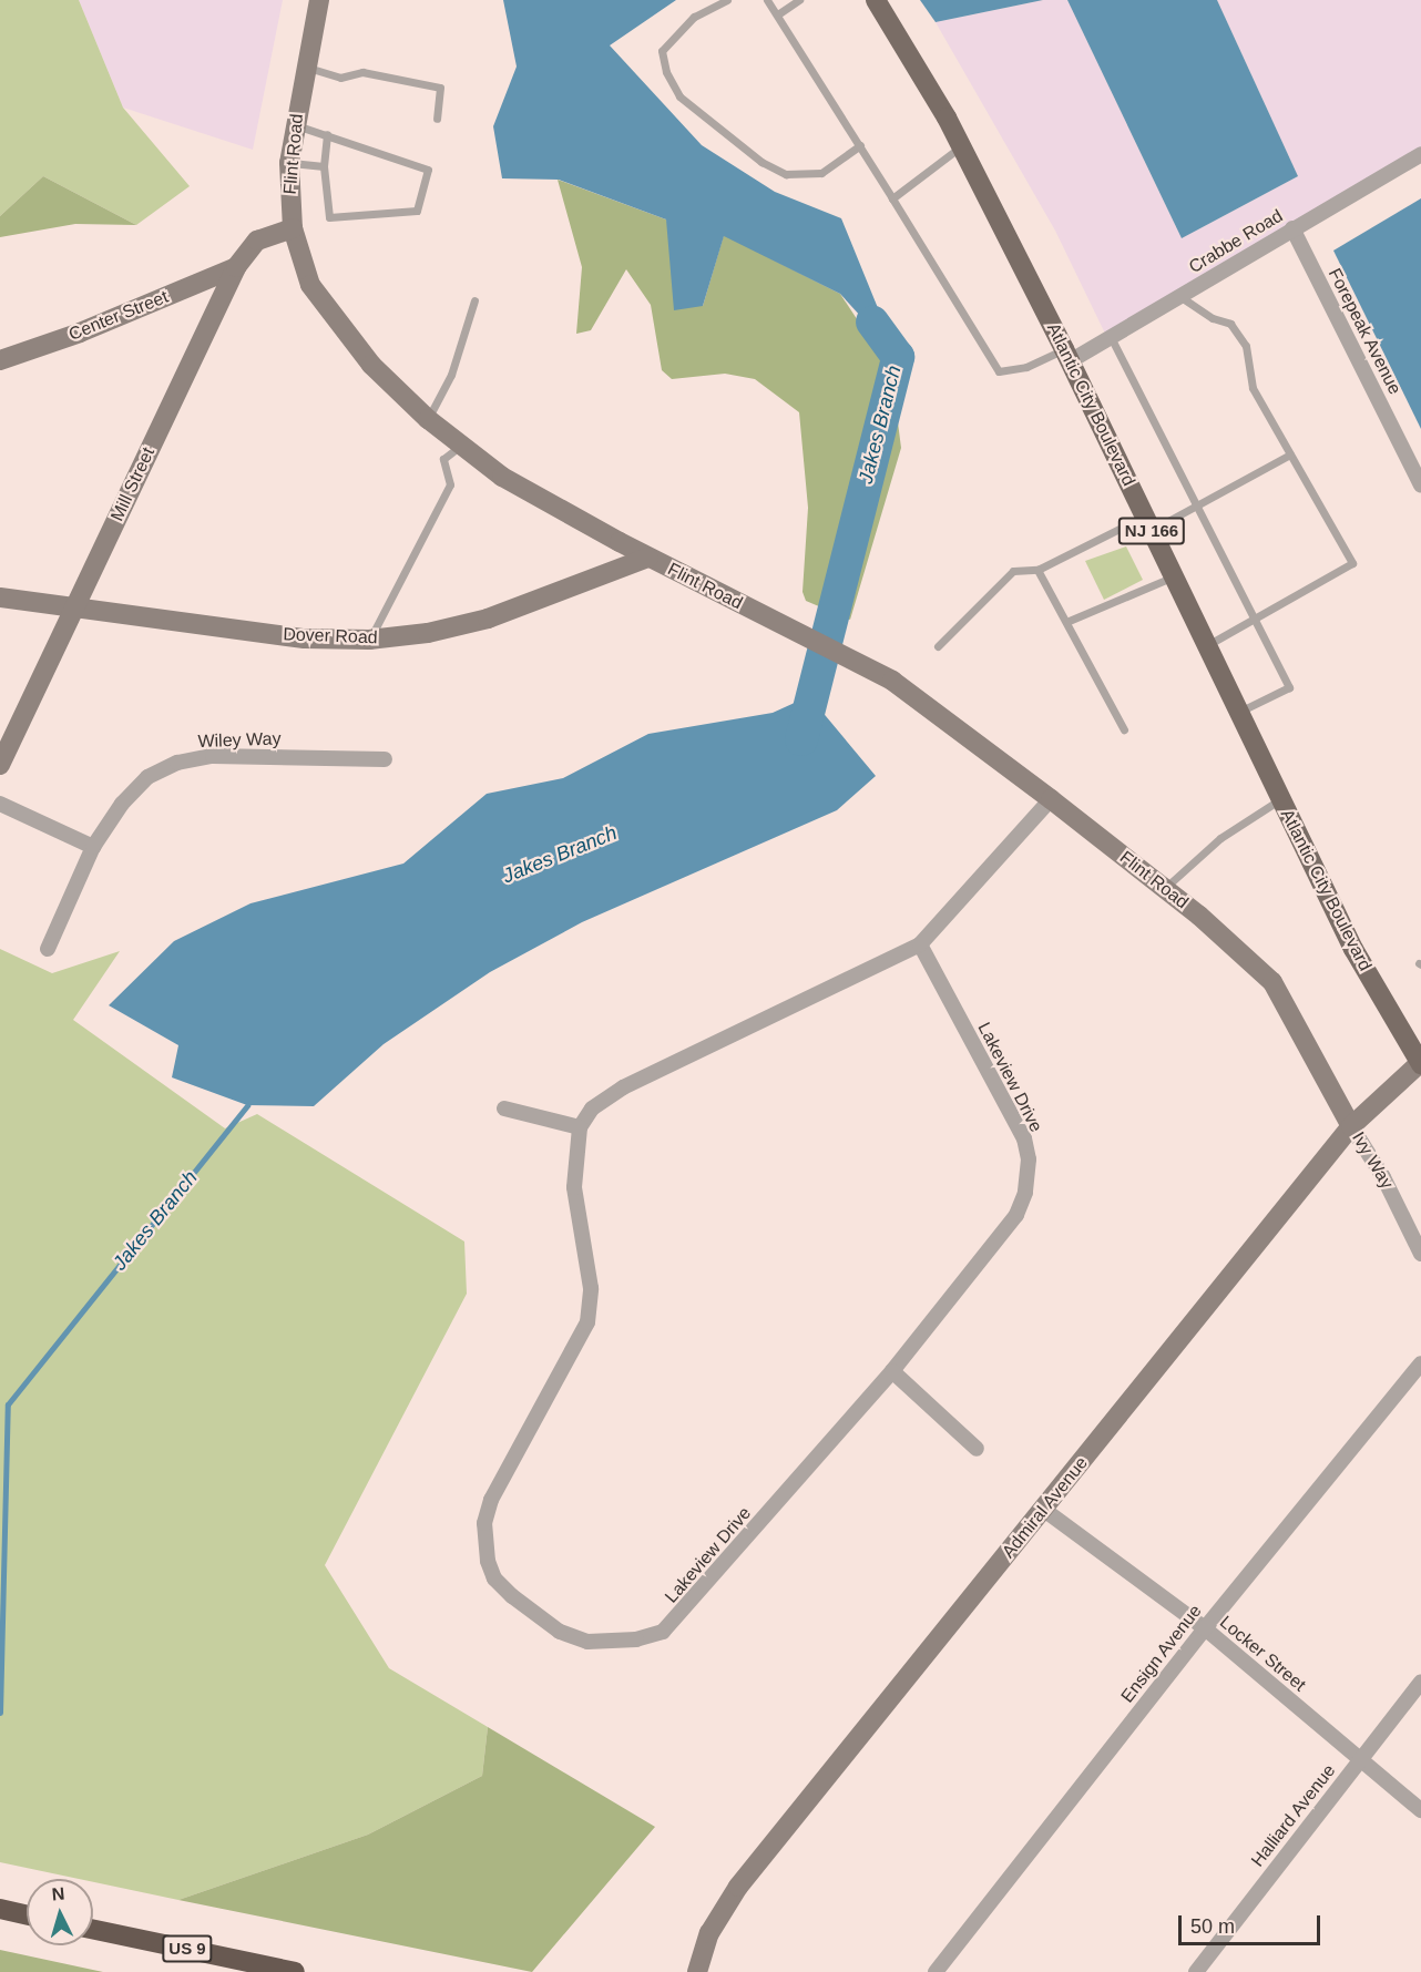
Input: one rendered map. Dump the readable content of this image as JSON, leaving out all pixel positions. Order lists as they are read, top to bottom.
{
  "streets": {
    "highway": ["US 9"],
    "main road": ["Atlantic City Boulevard", "NJ 166"],
    "street": [
      "Flint Road",
      "Crabbe Road",
      "Center Street",
      "Forepeak Avenue",
      "Mill Street",
      "Dover Road",
      "Wiley Way",
      "Lakeview Drive",
      "Ivy Way",
      "Admiral Avenue",
      "Ensign Avenue",
      "Locker Street",
      "Halliard Avenue"
    ]
  },
  "crossings": [
    ["Flint Road", "Mill Street"],
    ["Flint Road", "Dover Road"],
    ["Flint Road", "Ivy Way"],
    ["Crabbe Road", "Forepeak Avenue"],
    ["Crabbe Road", "Atlantic City Boulevard"],
    ["Center Street", "Mill Street"],
    ["Atlantic City Boulevard", "Admiral Avenue"],
    ["Mill Street", "Dover Road"],
    ["Ivy Way", "Admiral Avenue"],
    ["Admiral Avenue", "Locker Street"],
    ["Ensign Avenue", "Locker Street"],
    ["Locker Street", "Halliard Avenue"]
  ],
  "water": ["Jakes Branch"],
  "scale_bar": "50 m",
  "north": "top"
}
